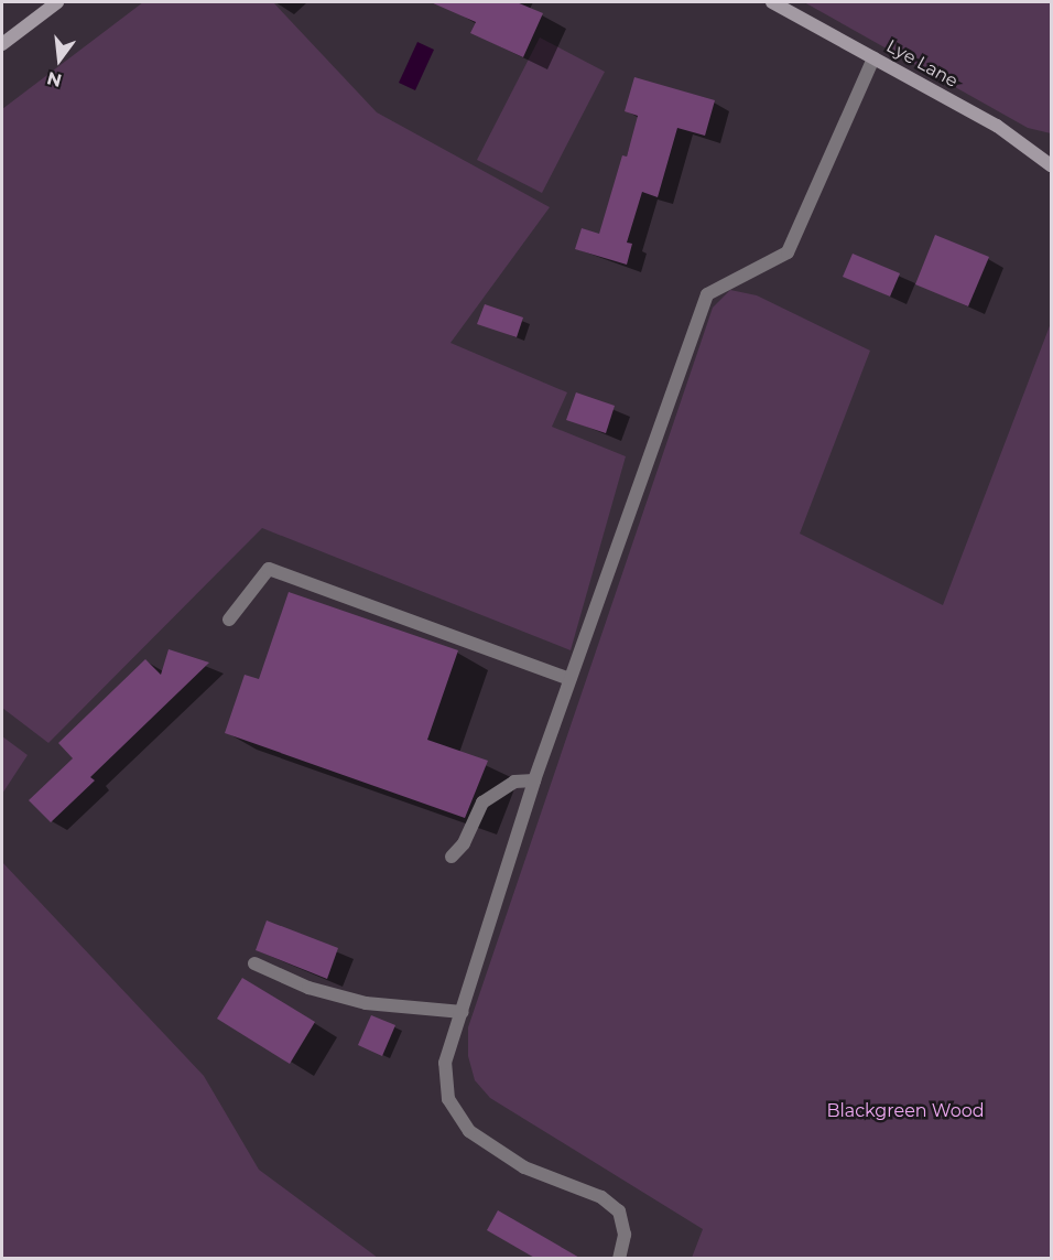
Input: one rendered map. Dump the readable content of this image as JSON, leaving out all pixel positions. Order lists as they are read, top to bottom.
{
  "streets": {
    "street": ["Lye Lane"]
  },
  "parks": ["Blackgreen Wood"],
  "north": "bottom"
}
